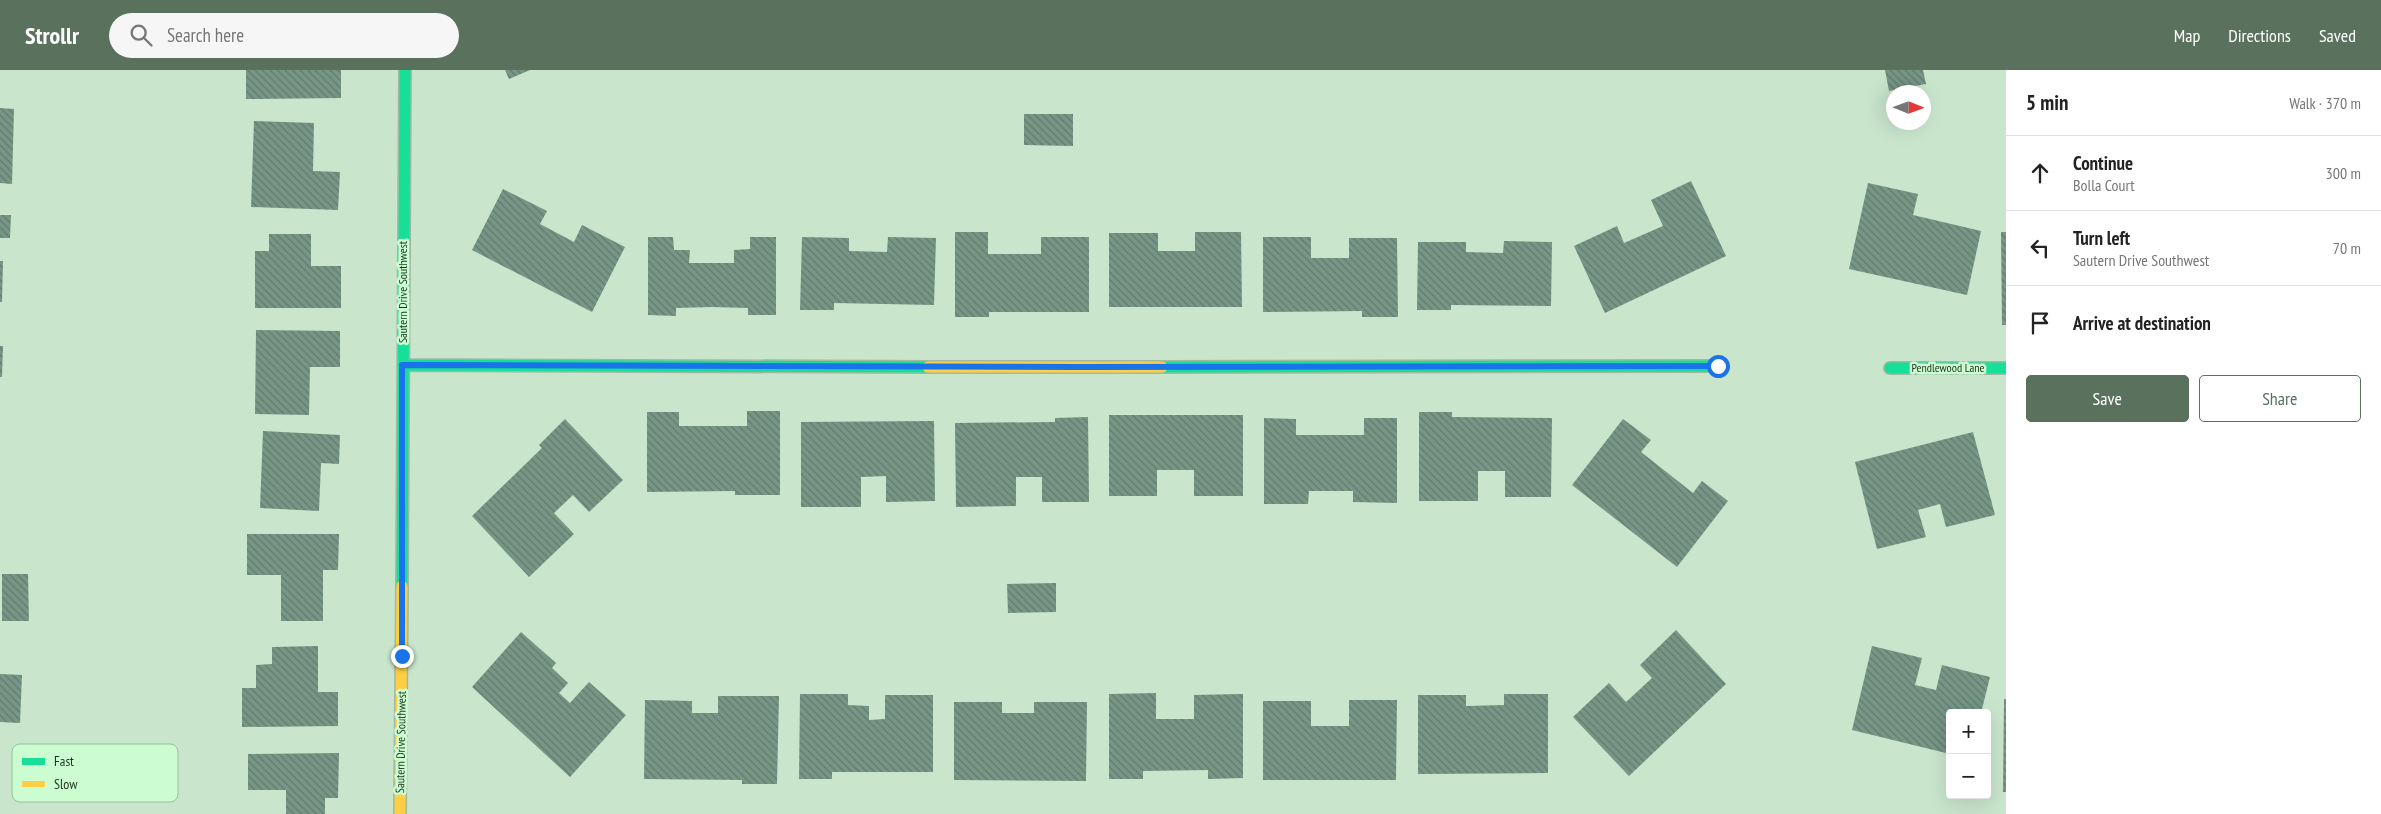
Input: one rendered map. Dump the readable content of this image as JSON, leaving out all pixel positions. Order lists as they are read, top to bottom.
{
  "streets": {
    "street": ["Sautern Drive Southwest", "Pendlewood Lane"]
  },
  "legend": ["Fast", "Slow"],
  "north": "right",
  "page": {
    "header": "Strollr",
    "search": "Search here",
    "nav": ["Map", "Directions", "Saved"],
    "heading": ["5 min", "Walk · 370 m"],
    "list": [
      ["Continue", "Bolla Court", "300 m"],
      ["Turn left", "Sautern Drive Southwest", "70 m"],
      "Arrive at destination"
    ],
    "buttons": ["Save", "Share"],
    "map_buttons": ["+", "−"]
  }
}
